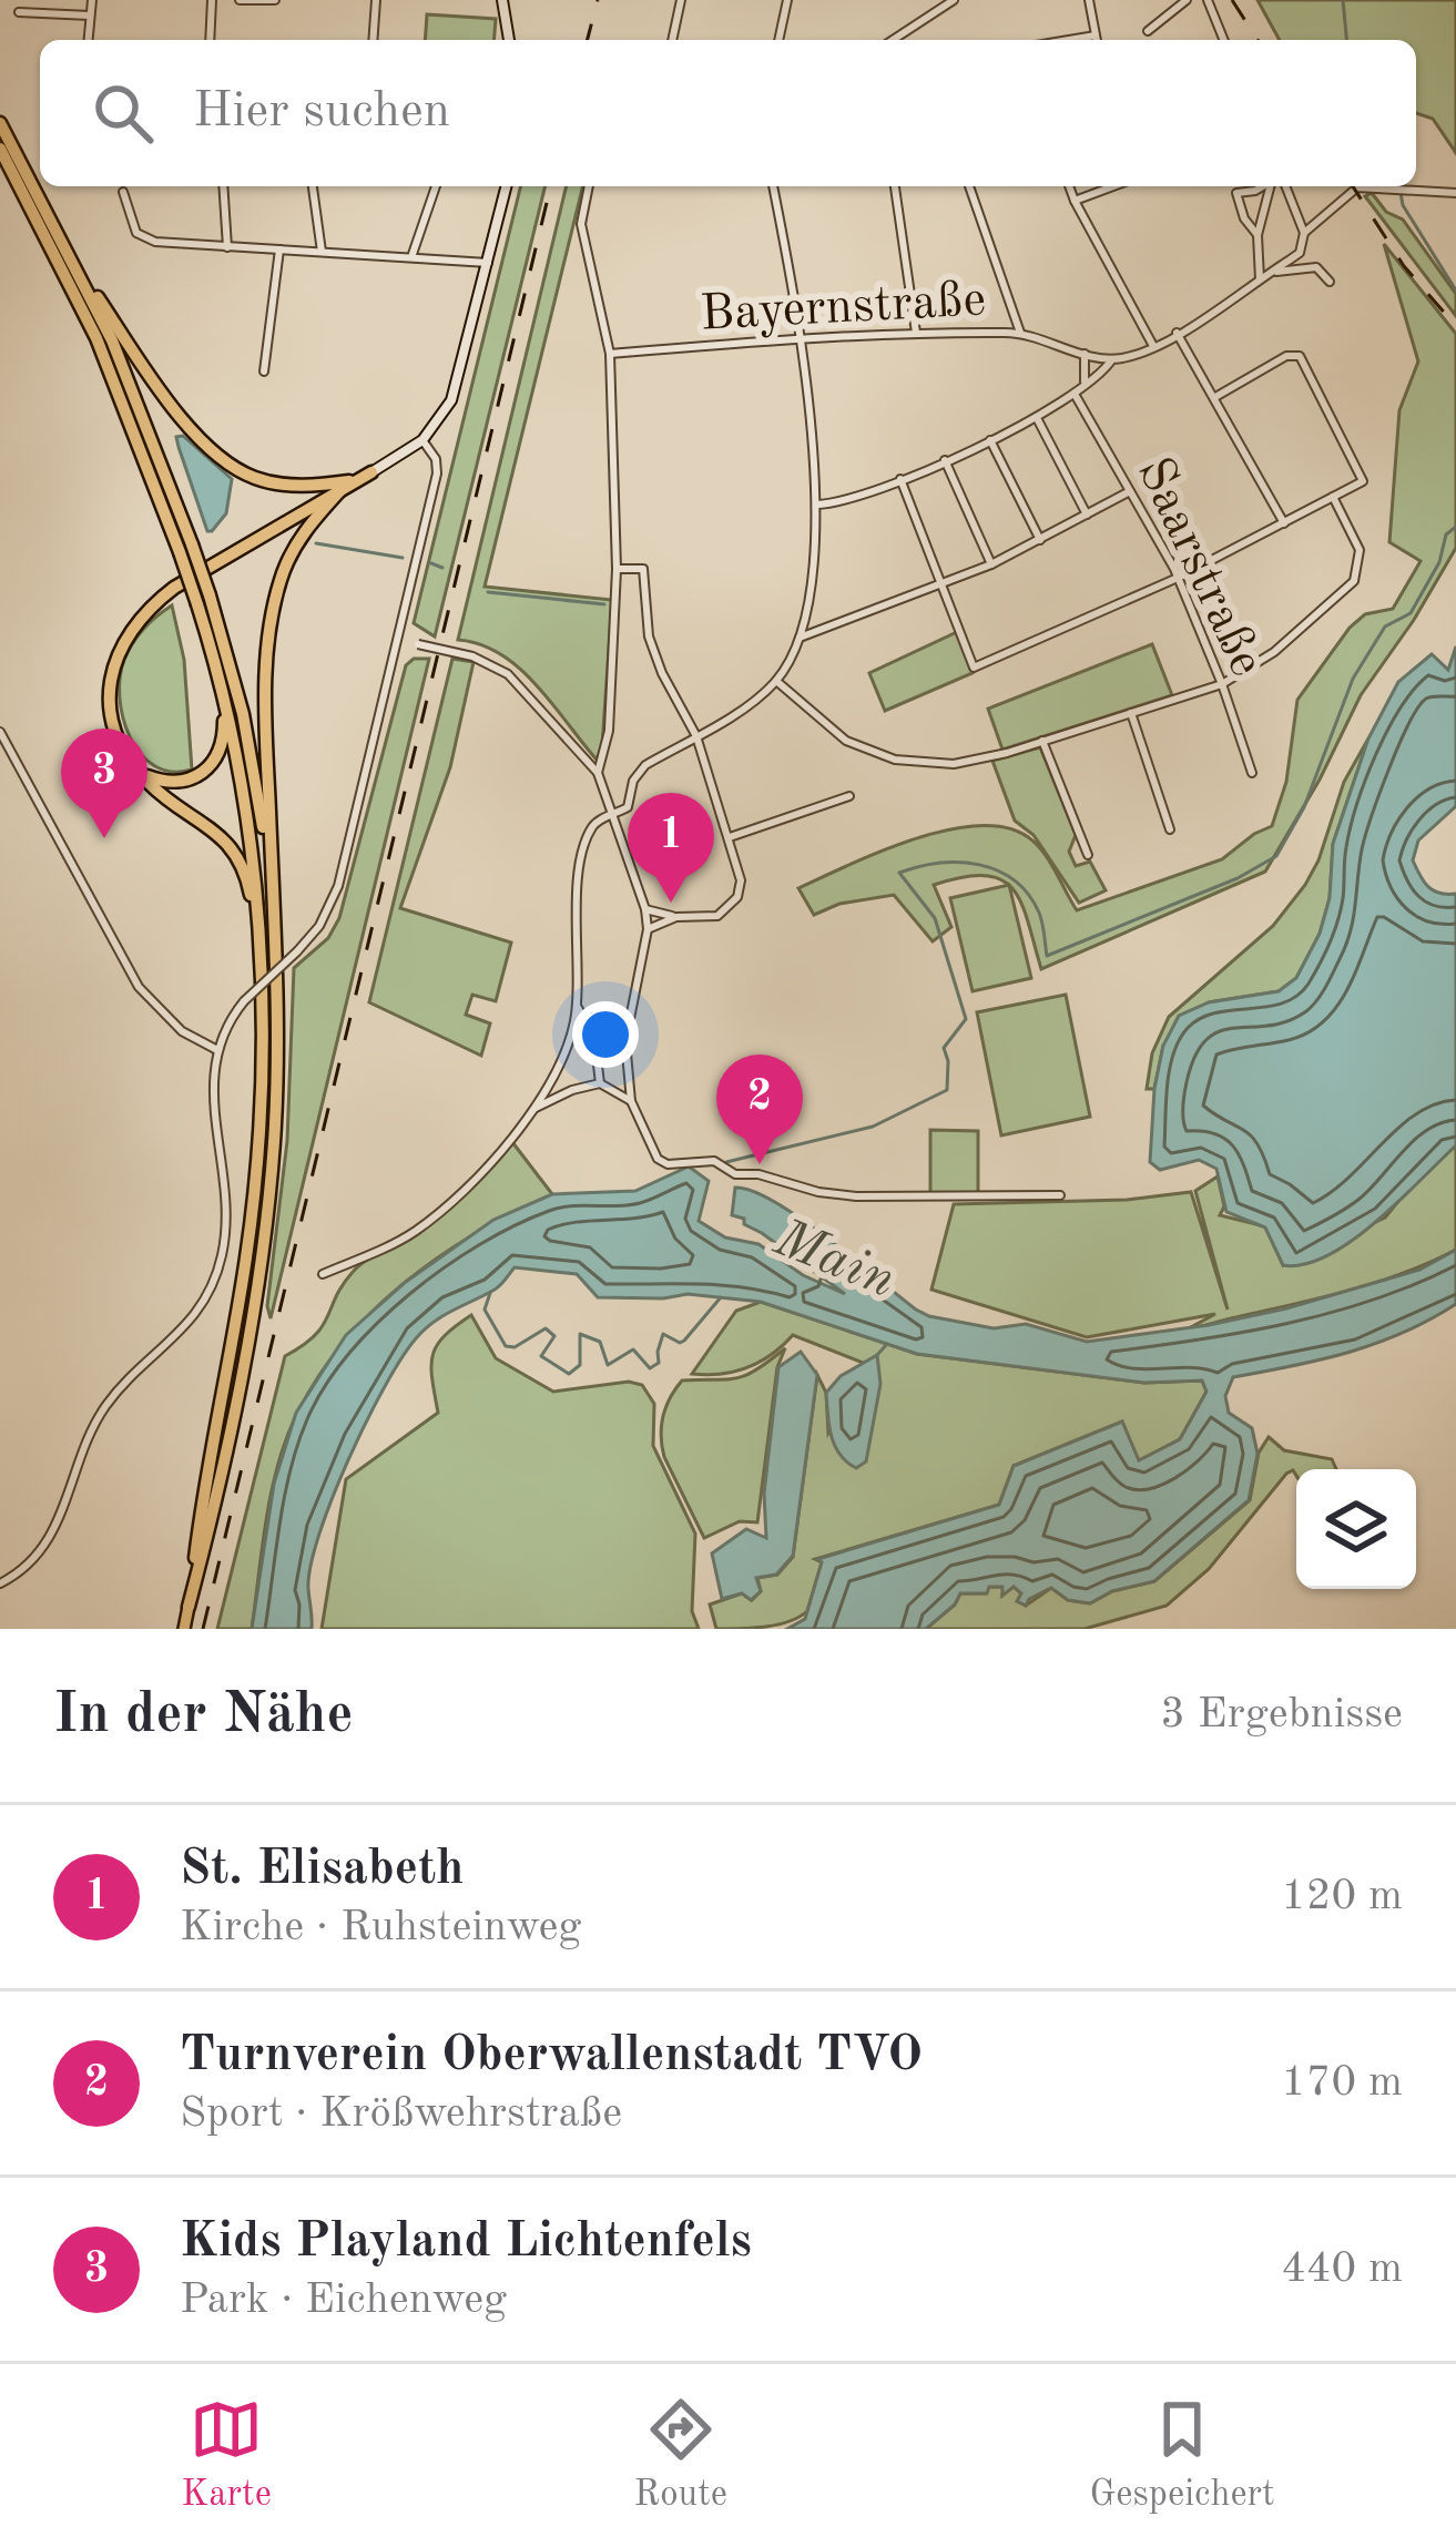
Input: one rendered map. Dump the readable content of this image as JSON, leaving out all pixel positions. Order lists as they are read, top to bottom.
{
  "streets": {
    "street": ["Bayernstraße", "Saarstraße"]
  },
  "water": ["Main"],
  "page": {
    "search": "Hier suchen",
    "pins": ["3", "1", "2"],
    "heading": ["In der Nähe", "3 Ergebnisse"],
    "list": [
      {
        "mark": "1",
        "name": "St. Elisabeth",
        "note": "Kirche · Ruhsteinweg",
        "value": "120 m"
      },
      {
        "mark": "2",
        "name": "Turnverein Oberwallenstadt TVO",
        "note": "Sport · Krößwehrstraße",
        "value": "170 m"
      },
      {
        "mark": "3",
        "name": "Kids Playland Lichtenfels",
        "note": "Park · Eichenweg",
        "value": "440 m"
      }
    ],
    "nav": ["Karte", "Route", "Gespeichert"]
  }
}
